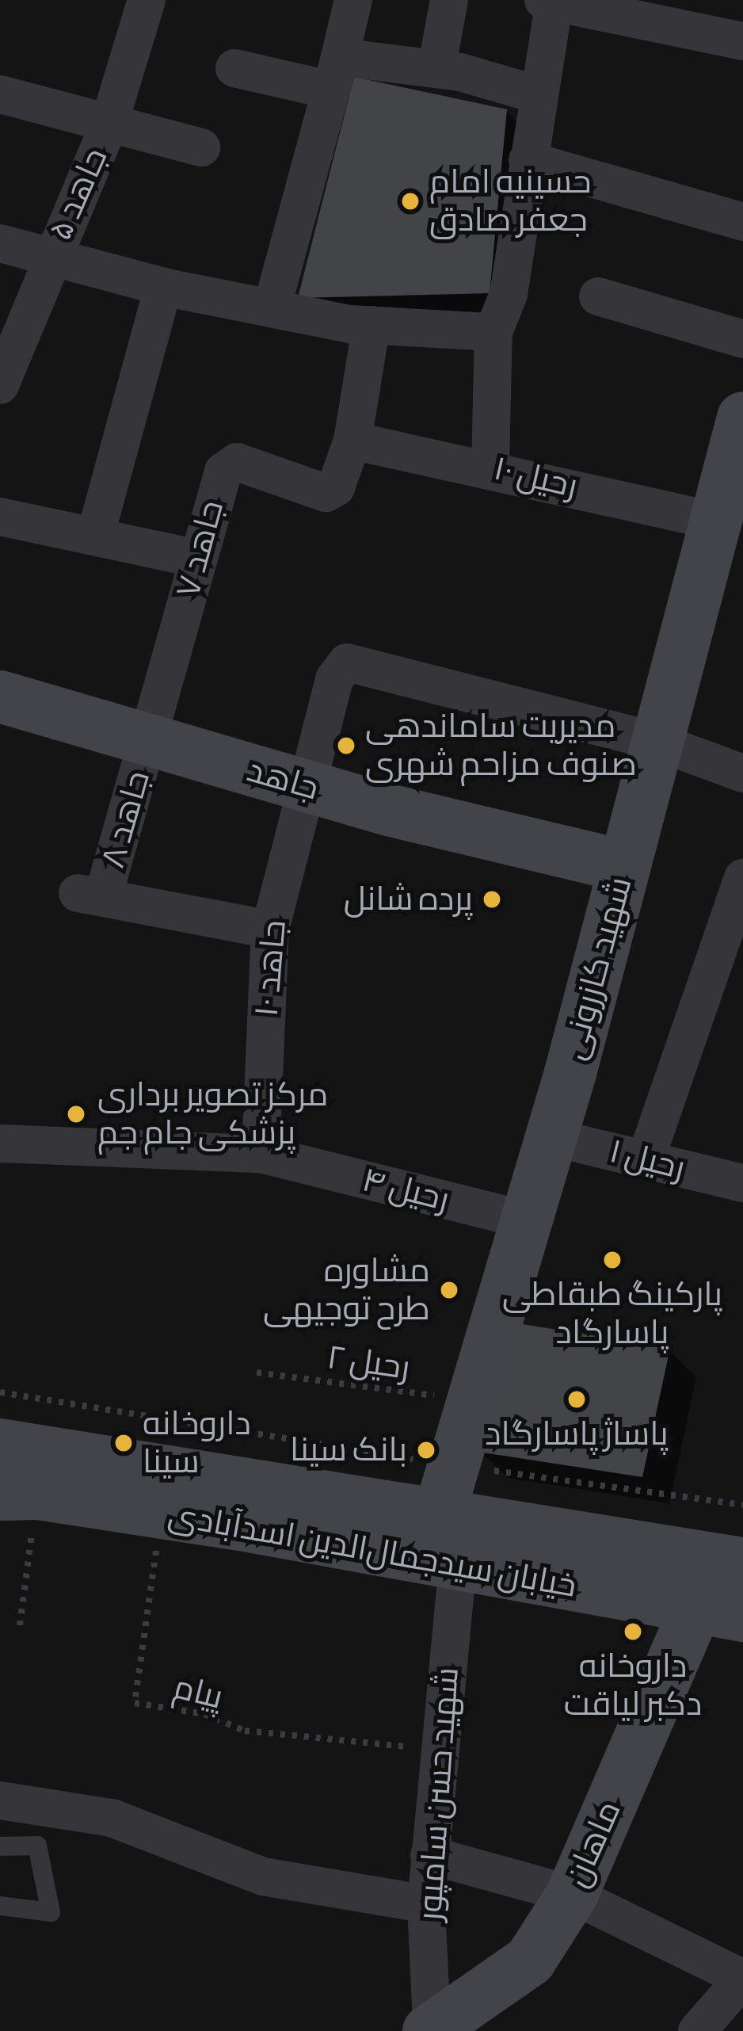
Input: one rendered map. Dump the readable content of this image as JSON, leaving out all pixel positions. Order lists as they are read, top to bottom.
{
  "streets": {
    "street": [
      "جاهد ۵",
      "رحیل ۱۰",
      "جاهد ۷",
      "جاهد",
      "جاهد ۸",
      "جاهد ۱۰",
      "شهید کازرونی",
      "رحیل ۱",
      "رحیل ۴",
      "خیابان سیدجمال‌الدین اسدآبادی",
      "شهید حسن سامپور",
      "ماهان"
    ],
    "path": ["رحیل ۲", "پیام"]
  },
  "crossings": [
    ["رحیل ۱۰", "جاهد ۷"],
    ["رحیل ۱۰", "شهید کازرونی"],
    ["جاهد ۷", "جاهد"],
    ["جاهد ۷", "جاهد ۸"],
    ["جاهد", "جاهد ۸"],
    ["جاهد", "جاهد ۱۰"],
    ["جاهد", "شهید کازرونی"],
    ["جاهد ۸", "جاهد ۱۰"],
    ["جاهد ۱۰", "شهید کازرونی"],
    ["جاهد ۱۰", "رحیل ۴"],
    ["شهید کازرونی", "رحیل ۱"],
    ["شهید کازرونی", "رحیل ۴"],
    ["شهید کازرونی", "رحیل ۲"],
    ["شهید کازرونی", "خیابان سیدجمال‌الدین اسدآبادی"],
    ["خیابان سیدجمال‌الدین اسدآبادی", "پیام"],
    ["خیابان سیدجمال‌الدین اسدآبادی", "شهید حسن سامپور"],
    ["خیابان سیدجمال‌الدین اسدآبادی", "ماهان"],
    ["پیام", "شهید حسن سامپور"],
    ["شهید حسن سامپور", "ماهان"]
  ],
  "places": [
    "حسینیه امام جعفر صادق",
    "مدیریت ساماندهی صنوف مزاحم شهری",
    "پرده شانل",
    "مرکز تصویر برداری پزشکی جام جم",
    "پارکینگ طبقاطی پاسارگاد",
    "مشاوره طرح توجیهی",
    "پاساژ پاسارگاد",
    "داروخانه سینا",
    "بانک سینا",
    "داروخانه دکبر لیاقت"
  ]
}
